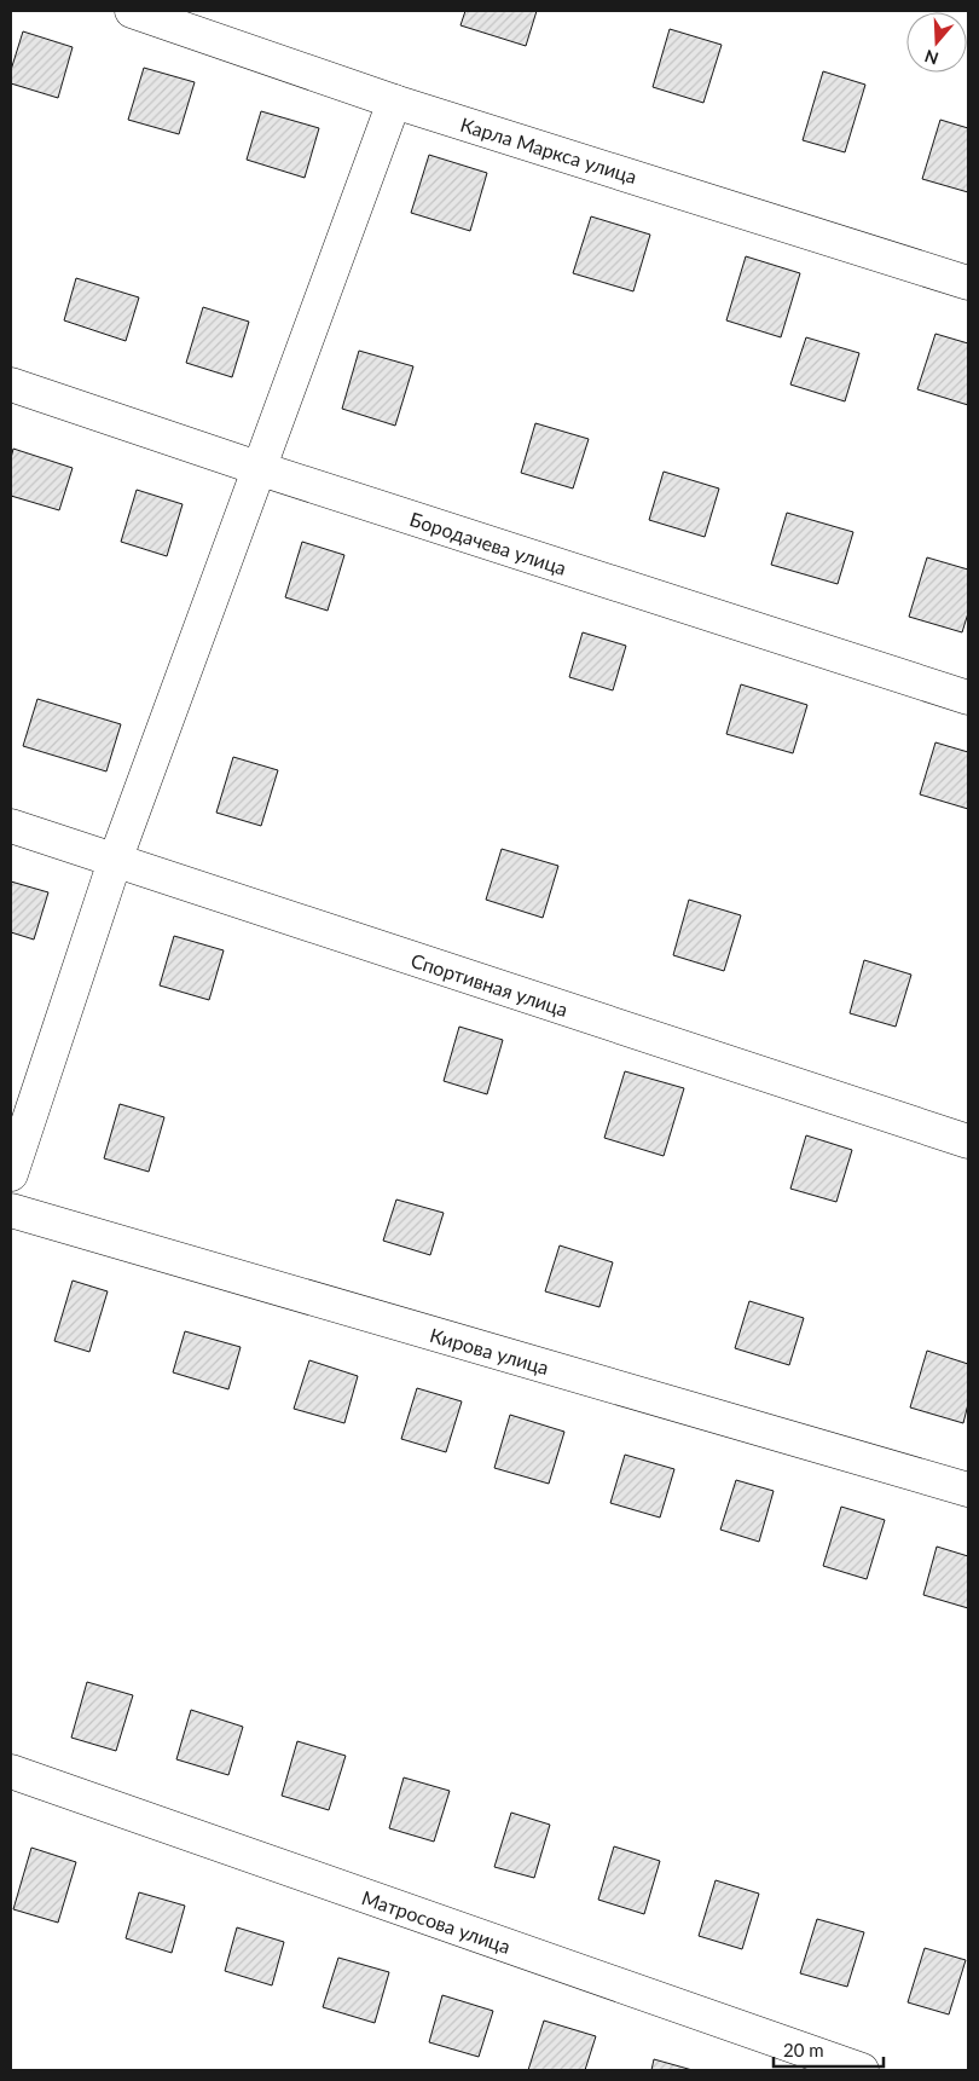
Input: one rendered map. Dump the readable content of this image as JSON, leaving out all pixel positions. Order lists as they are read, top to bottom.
{
  "streets": {
    "street": [
      "Карла Маркса улица",
      "Бородачева улица",
      "Спортивная улица",
      "Кирова улица",
      "Матросова улица"
    ]
  },
  "scale_bar": "20 m",
  "north": "bottom"
}
